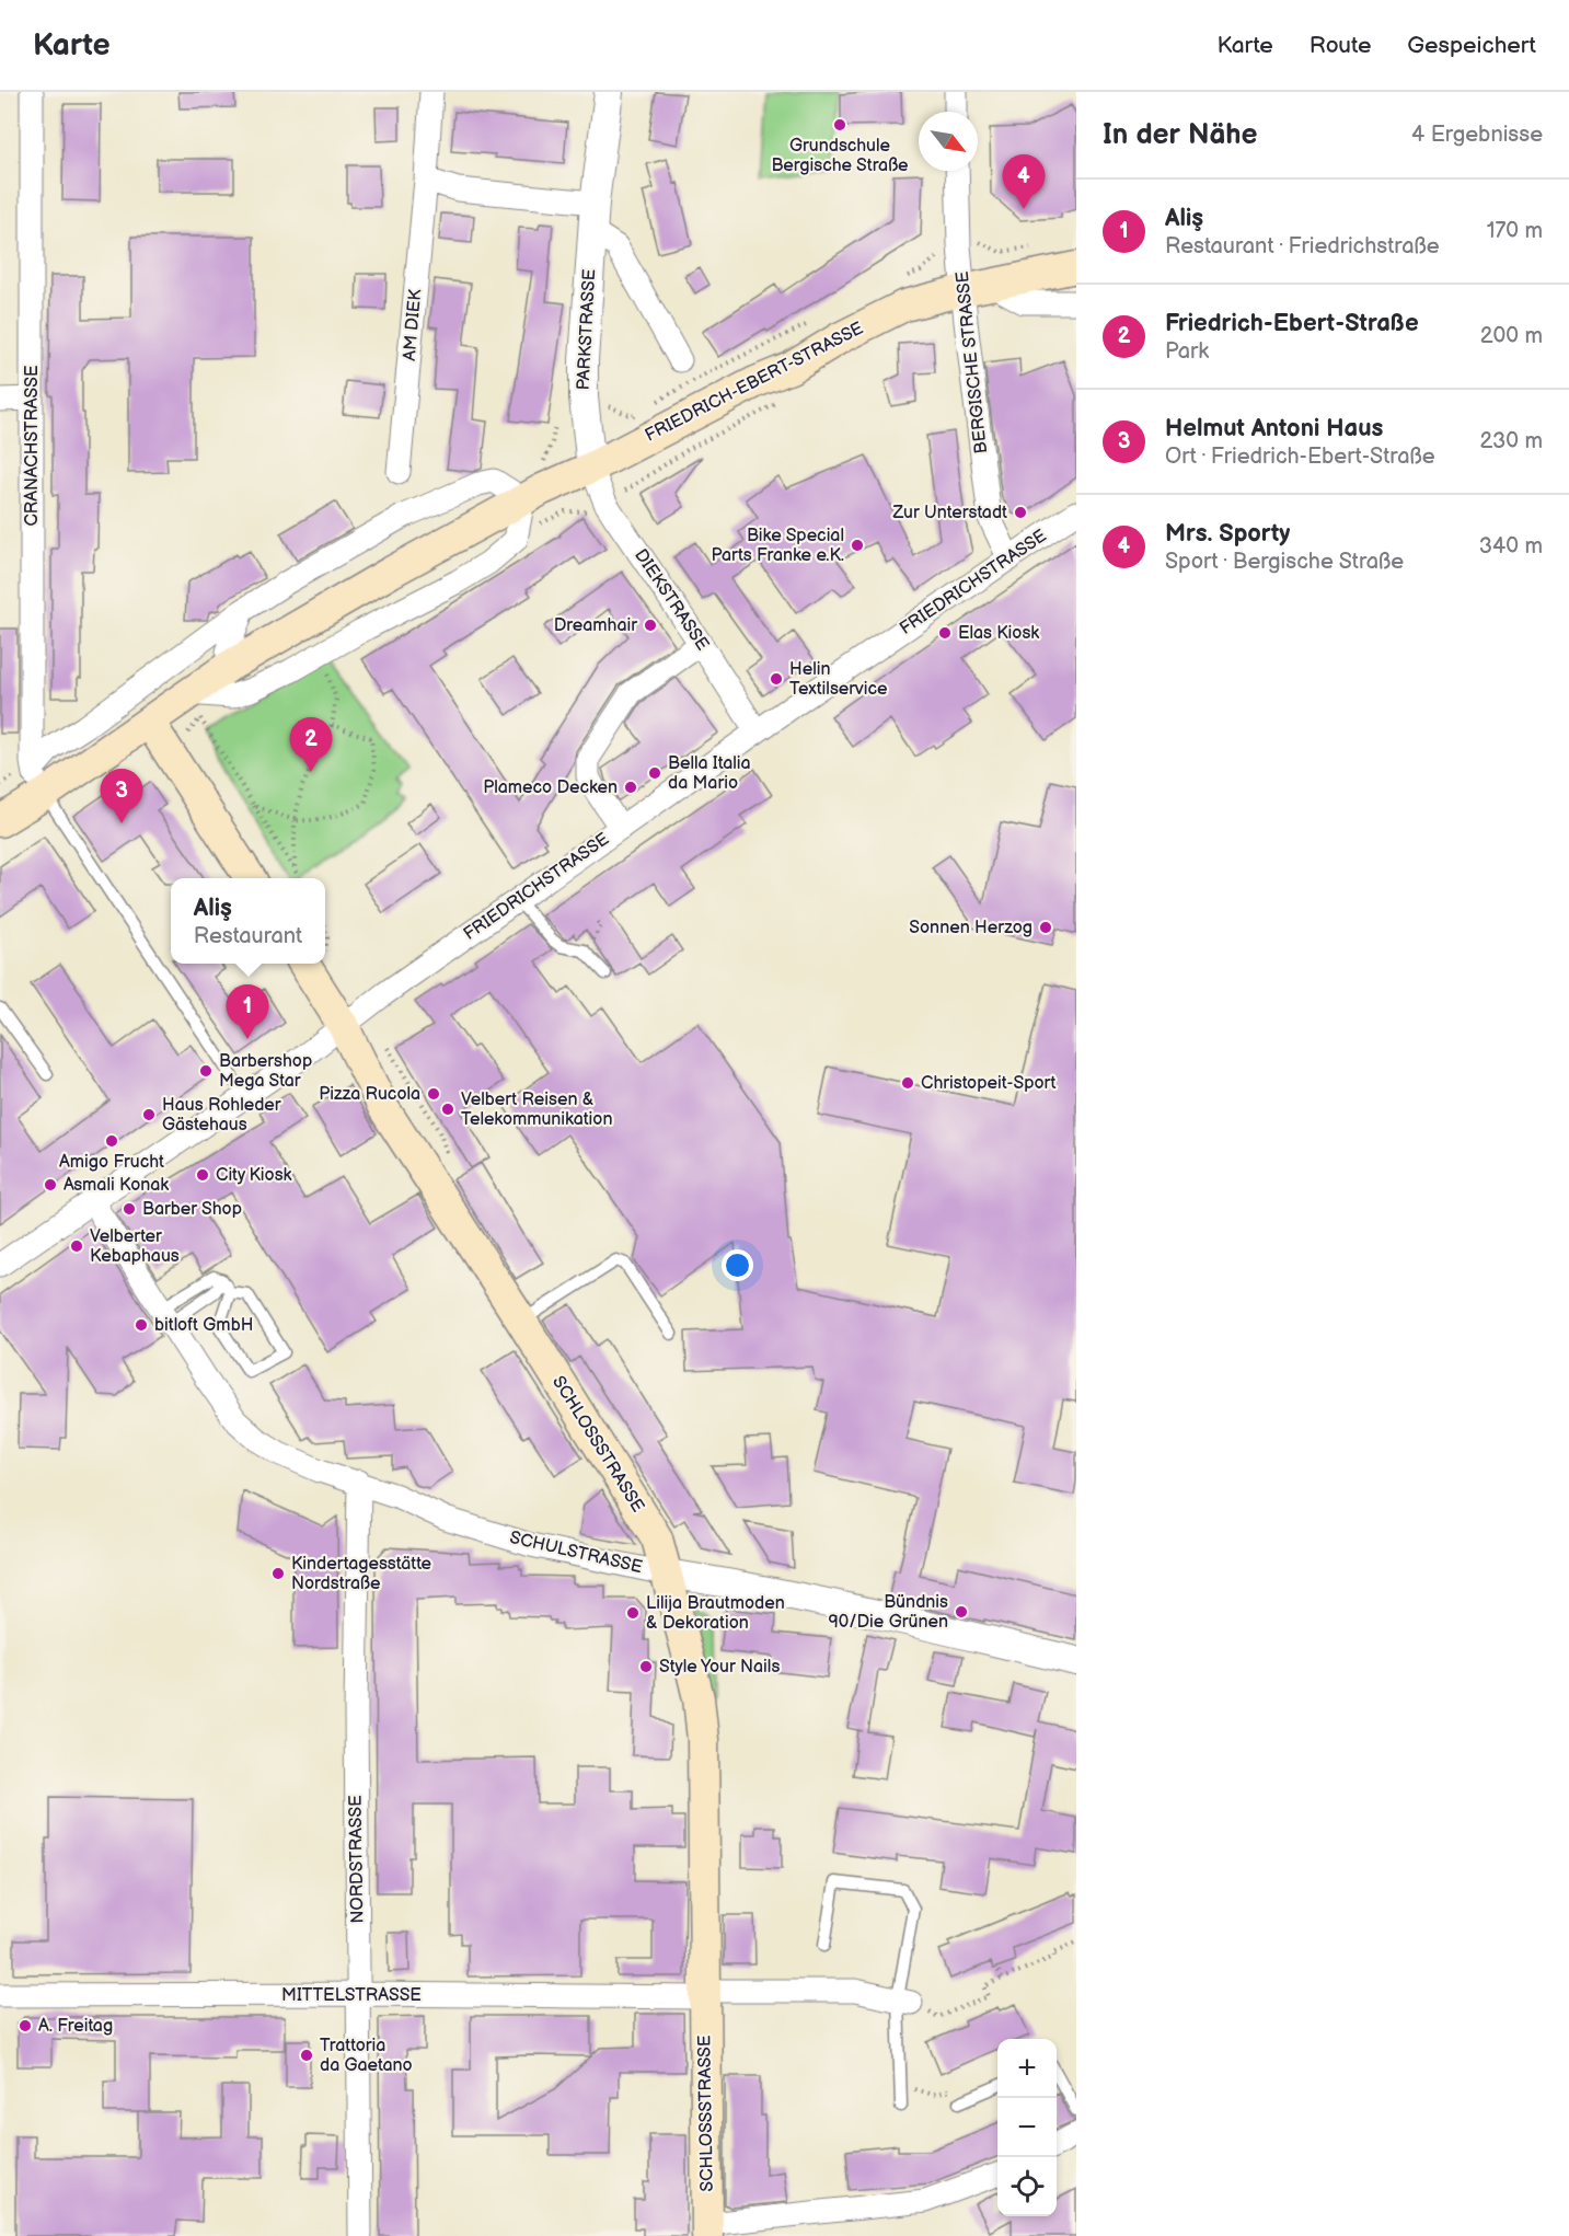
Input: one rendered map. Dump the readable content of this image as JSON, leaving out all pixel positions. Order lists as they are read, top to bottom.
{
  "streets": {
    "main road": ["FRIEDRICH-EBERT-STRASSE", "SCHLOSSSTRASSE"],
    "street": [
      "AM DIEK",
      "PARKSTRASSE",
      "BERGISCHE STRASSE",
      "CRANACHSTRASSE",
      "FRIEDRICHSTRASSE",
      "DIEKSTRASSE",
      "SCHULSTRASSE",
      "NORDSTRASSE",
      "MITTELSTRASSE"
    ]
  },
  "crossings": [
    ["PARKSTRASSE", "FRIEDRICH-EBERT-STRASSE"],
    ["PARKSTRASSE", "DIEKSTRASSE"],
    ["BERGISCHE STRASSE", "FRIEDRICH-EBERT-STRASSE"],
    ["BERGISCHE STRASSE", "FRIEDRICHSTRASSE"],
    ["FRIEDRICH-EBERT-STRASSE", "CRANACHSTRASSE"],
    ["FRIEDRICH-EBERT-STRASSE", "DIEKSTRASSE"],
    ["FRIEDRICHSTRASSE", "DIEKSTRASSE"],
    ["FRIEDRICHSTRASSE", "SCHLOSSSTRASSE"],
    ["FRIEDRICHSTRASSE", "SCHULSTRASSE"],
    ["SCHLOSSSTRASSE", "SCHULSTRASSE"],
    ["SCHLOSSSTRASSE", "MITTELSTRASSE"],
    ["SCHULSTRASSE", "NORDSTRASSE"],
    ["NORDSTRASSE", "MITTELSTRASSE"]
  ],
  "places": [
    "Grundschule Bergische Straße",
    "Zur Unterstadt",
    "Bike Special Parts Franke e.K.",
    "Dreamhair",
    "Elas Kiosk",
    "Helin Textilservice",
    "Bella Italia da Mario",
    "Plameco Decken",
    "Sonnen Herzog",
    "Barbershop Mega Star",
    "Christopeit-Sport",
    "Pizza Rucola",
    "Velbert Reisen & Telekommunikation",
    "Haus Rohleder Gästehaus",
    "Amigo Frucht",
    "City Kiosk",
    "Asmali Konak",
    "Barber Shop",
    "Velberter Kebaphaus",
    "bitloft GmbH",
    "Kindertagesstätte Nordstraße",
    "Bündnis 90/Die Grünen",
    "Lilija Brautmoden & Dekoration",
    "Style Your Nails",
    "A. Freitag",
    "Trattoria da Gaetano"
  ],
  "north": "bottom right",
  "page": {
    "header": "Karte",
    "nav": ["Karte", "Route", "Gespeichert"],
    "heading": ["In der Nähe", "4 Ergebnisse"],
    "pins": [
      "4",
      "2",
      "3",
      "1"
    ],
    "list": [
      {
        "mark": "1",
        "name": "Aliş",
        "note": "Restaurant · Friedrichstraße",
        "value": "170 m"
      },
      {
        "mark": "2",
        "name": "Friedrich-Ebert-Straße",
        "note": "Park",
        "value": "200 m"
      },
      {
        "mark": "3",
        "name": "Helmut Antoni Haus",
        "note": "Ort · Friedrich-Ebert-Straße",
        "value": "230 m"
      },
      {
        "mark": "4",
        "name": "Mrs. Sporty",
        "note": "Sport · Bergische Straße",
        "value": "340 m"
      }
    ],
    "popup": ["Aliş", "Restaurant"],
    "map_buttons": ["+", "−"]
  }
}
